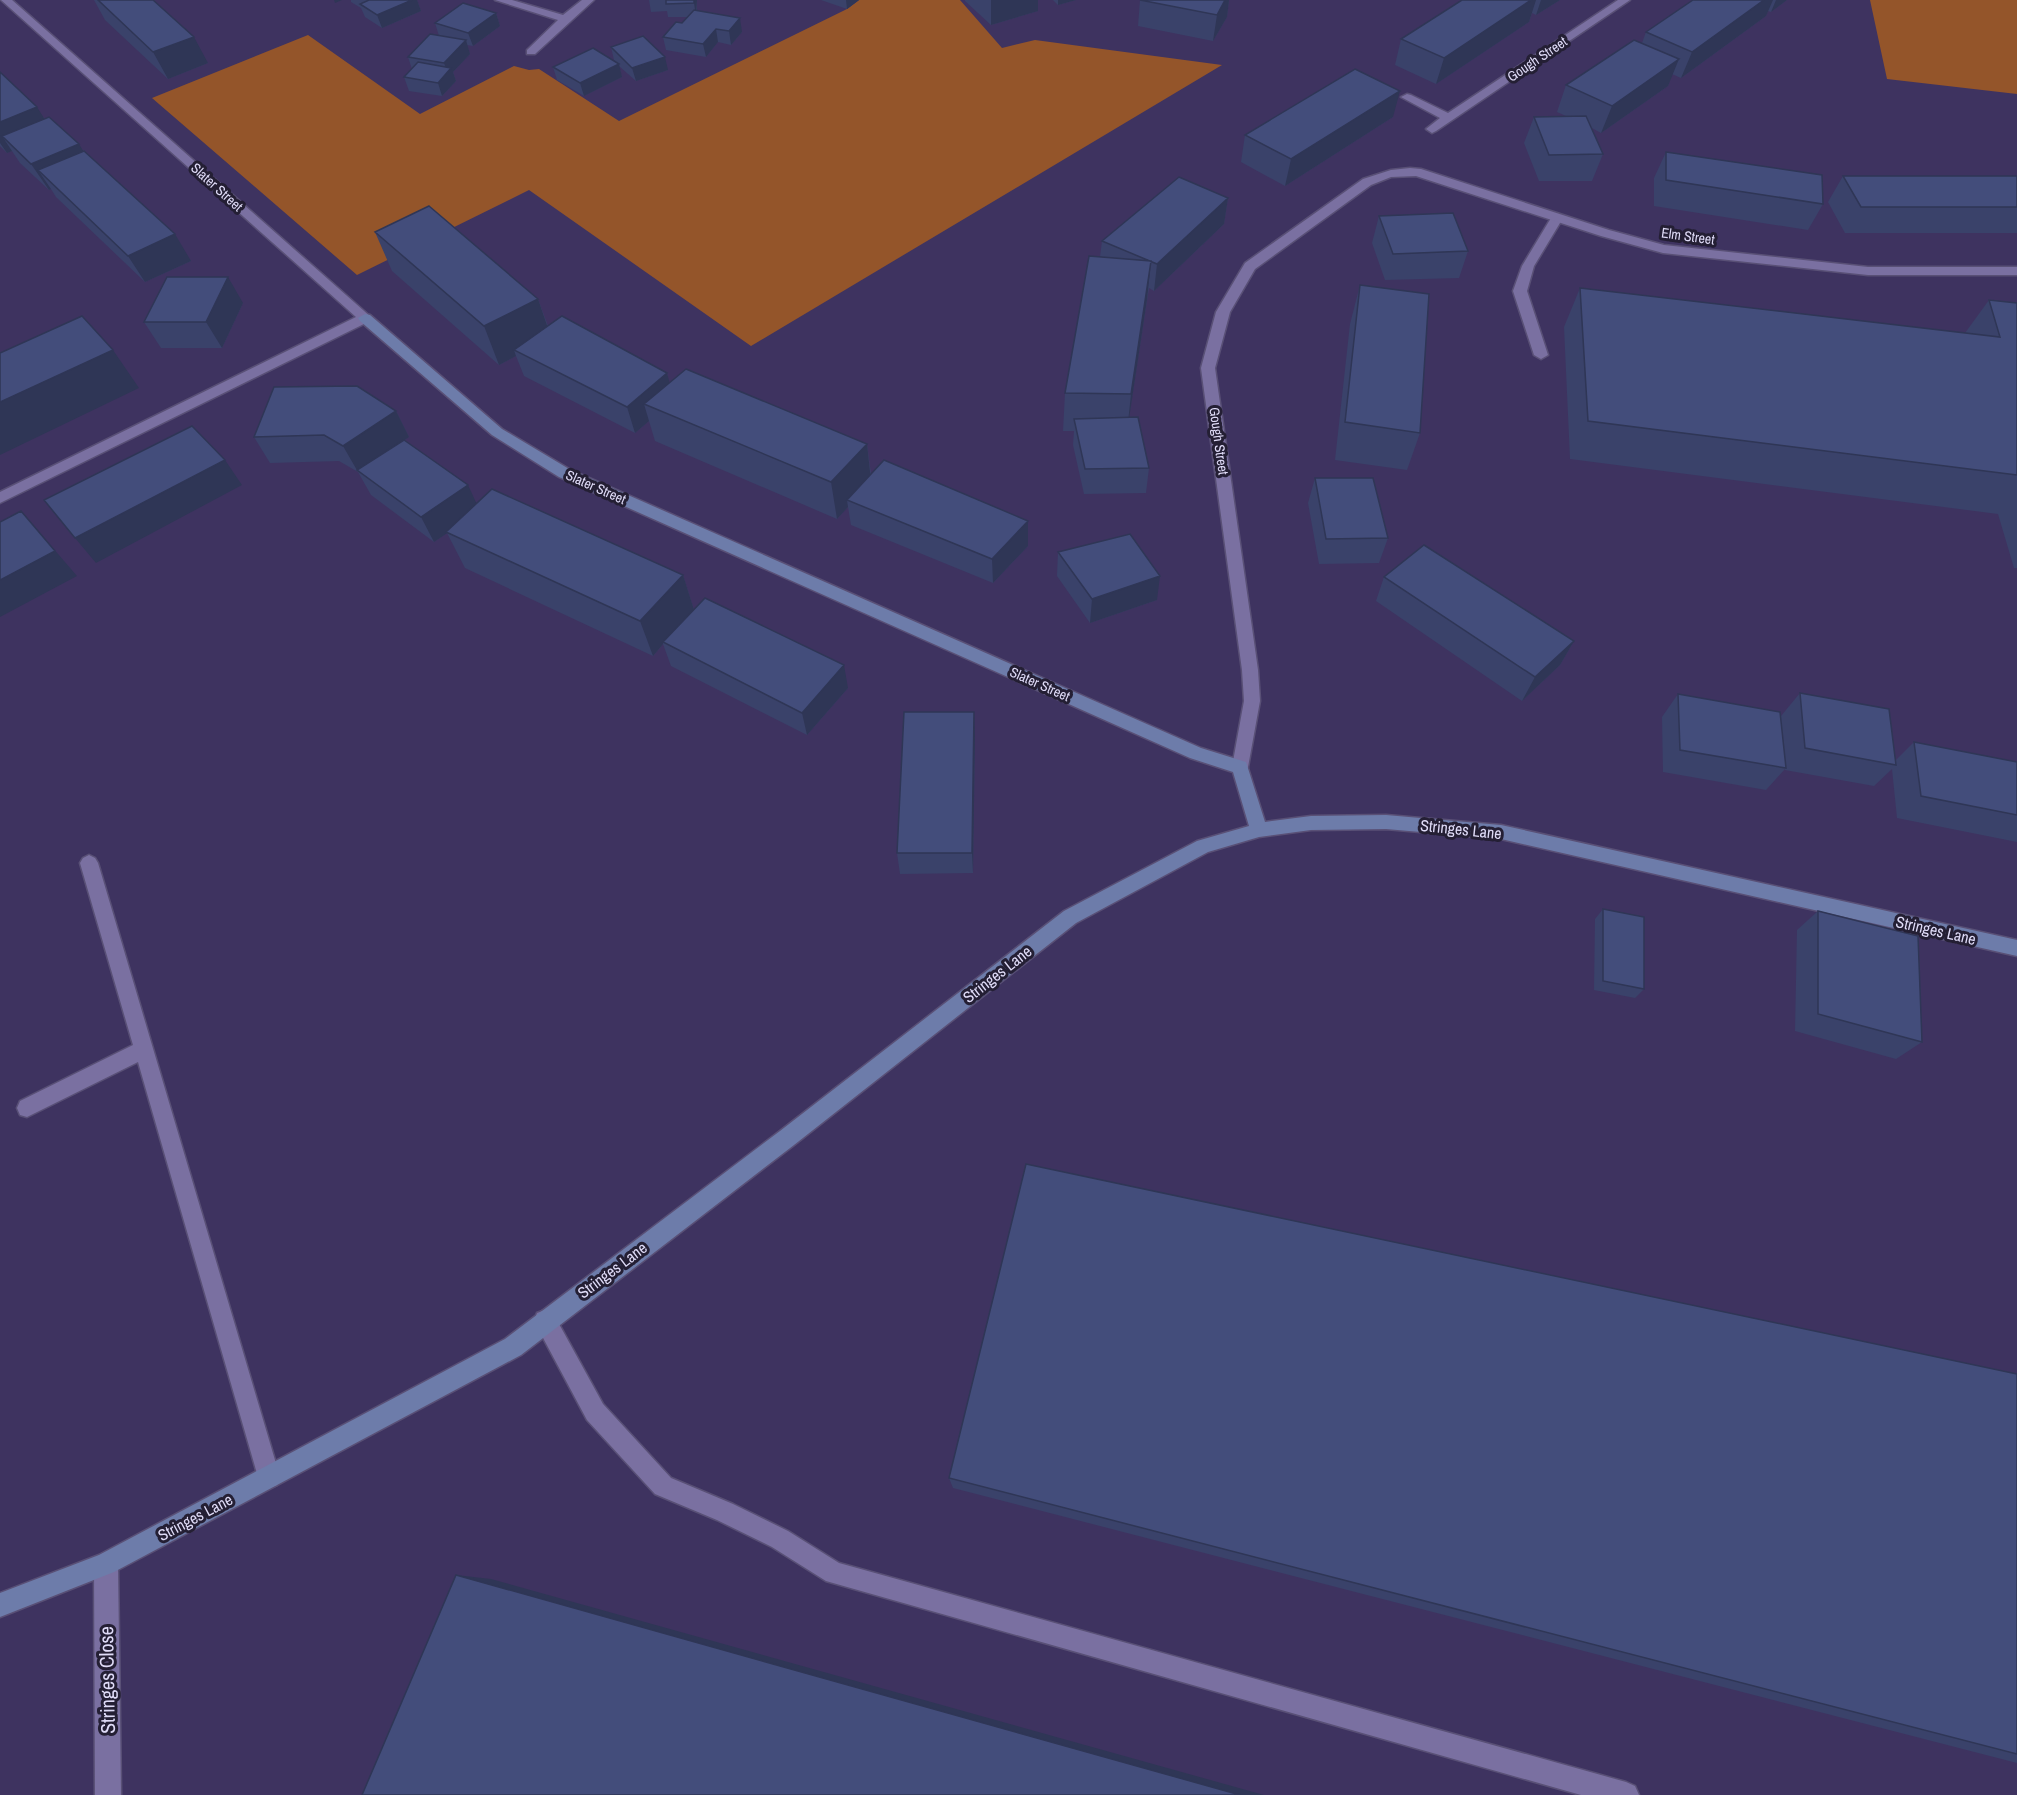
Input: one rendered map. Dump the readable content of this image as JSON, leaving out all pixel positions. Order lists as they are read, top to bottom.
{
  "streets": {
    "street": [
      "Gough Street",
      "Slater Street",
      "Elm Street",
      "Stringes Lane",
      "Stringes Close"
    ]
  },
  "crossings": [
    ["Gough Street", "Slater Street"],
    ["Gough Street", "Elm Street"],
    ["Stringes Lane", "Stringes Close"]
  ]
}
